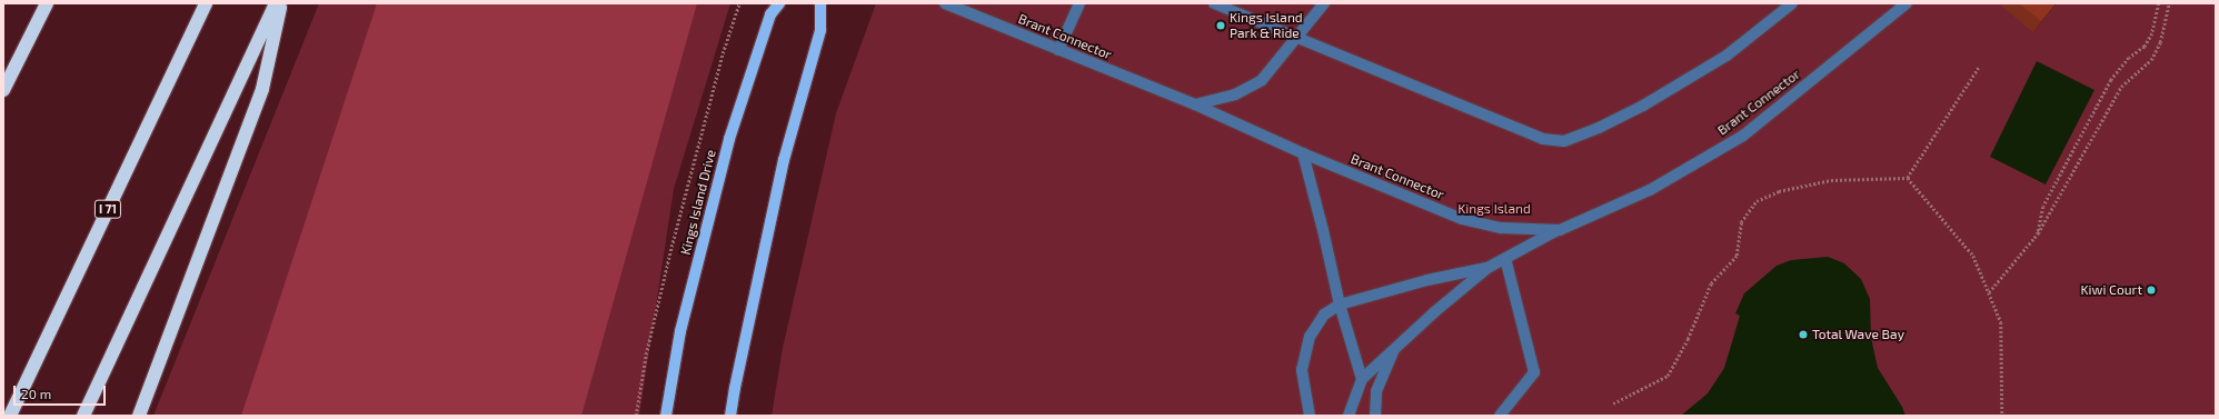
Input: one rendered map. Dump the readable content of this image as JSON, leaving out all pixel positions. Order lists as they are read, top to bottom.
{
  "streets": {
    "highway": ["I 71"],
    "main road": ["Kings Island Drive"],
    "lane": ["Brant Connector"]
  },
  "parks": ["Kings Island"],
  "places": ["Kings Island Park & Ride", "Kiwi Court", "Total Wave Bay"],
  "scale_bar": "20 m"
}
